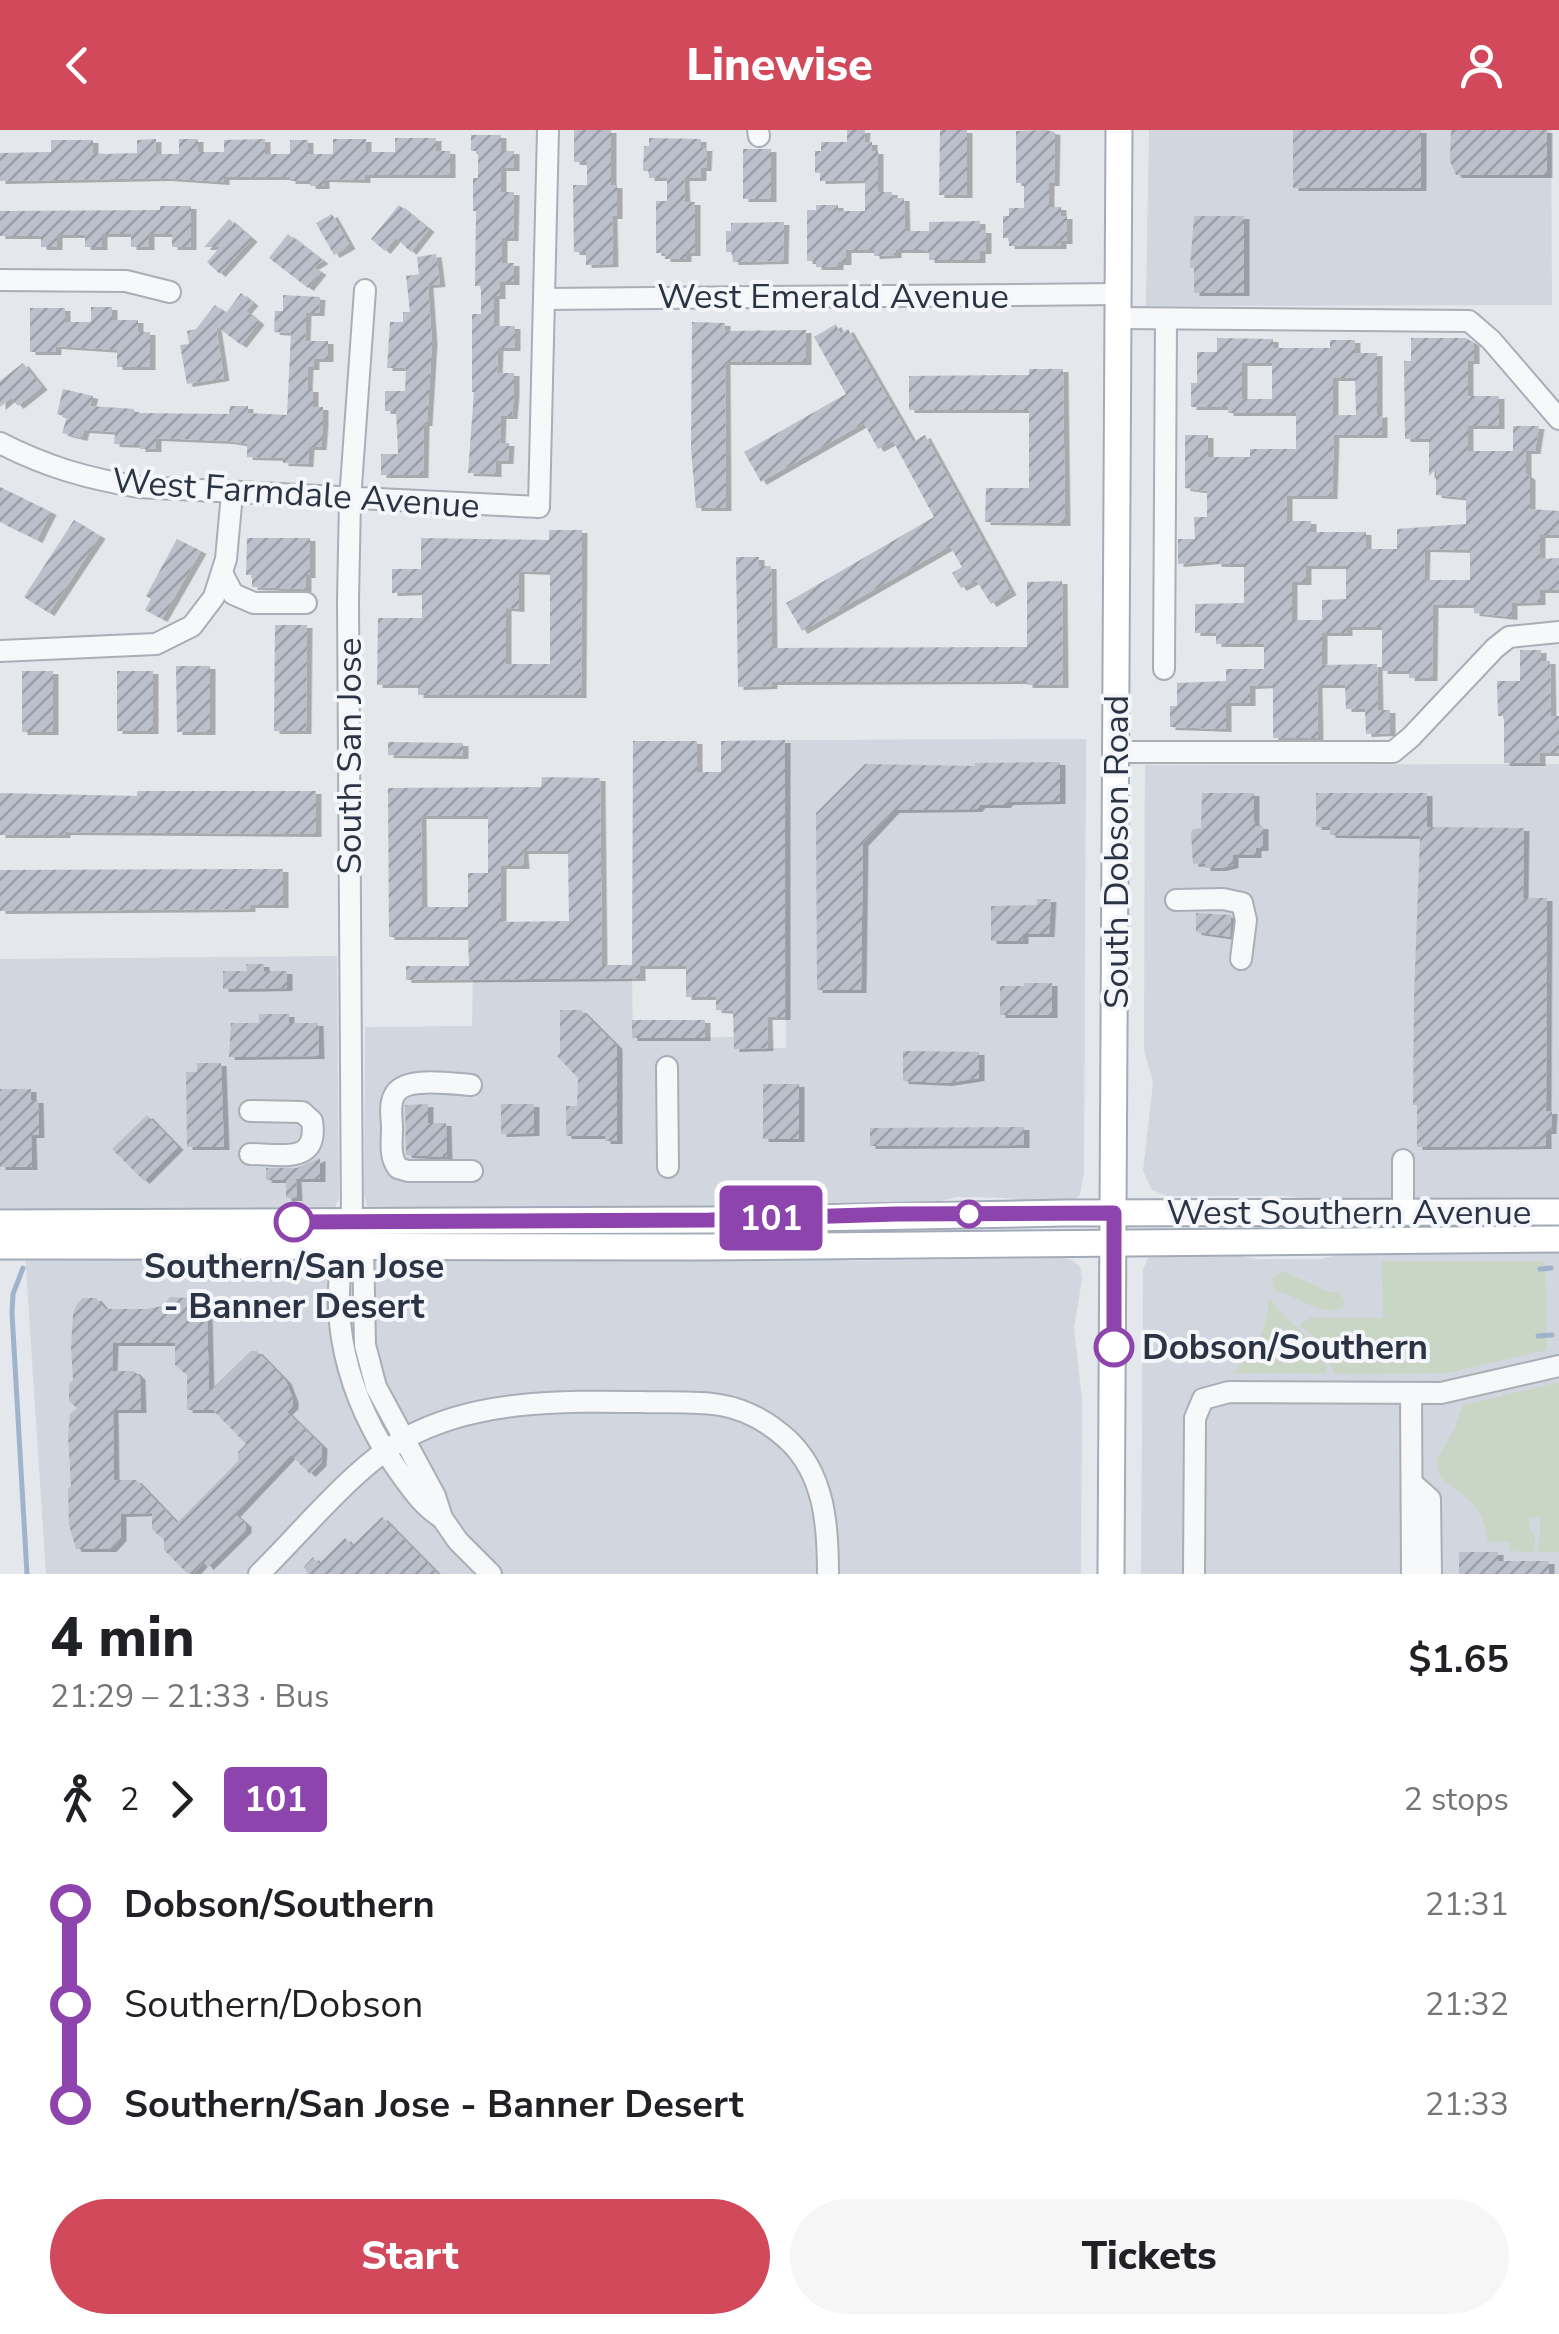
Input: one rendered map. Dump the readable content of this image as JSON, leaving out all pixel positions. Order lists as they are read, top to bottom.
{
  "streets": {
    "main road": ["South Dobson Road", "West Southern Avenue"],
    "street": ["West Emerald Avenue", "West Farmdale Avenue", "South San Jose"]
  },
  "crossings": [
    ["West Emerald Avenue", "West Farmdale Avenue"],
    ["West Emerald Avenue", "South Dobson Road"],
    ["West Farmdale Avenue", "South San Jose"],
    ["South San Jose", "West Southern Avenue"],
    ["South Dobson Road", "West Southern Avenue"]
  ],
  "places": ["Southern/San Jose - Banner Desert", "Dobson/Southern"],
  "lines": ["bus line 101"],
  "page": {
    "header": "Linewise",
    "on_map": "101",
    "heading": ["4 min", "21:29 – 21:33 · Bus", "$1.65"],
    "legs": ["2", "101", "2 stops"],
    "list": [
      {
        "name": "Dobson/Southern",
        "value": "21:31"
      },
      {
        "name": "Southern/Dobson",
        "value": "21:32"
      },
      {
        "name": "Southern/San Jose - Banner Desert",
        "value": "21:33"
      }
    ],
    "buttons": ["Start", "Tickets"]
  }
}
